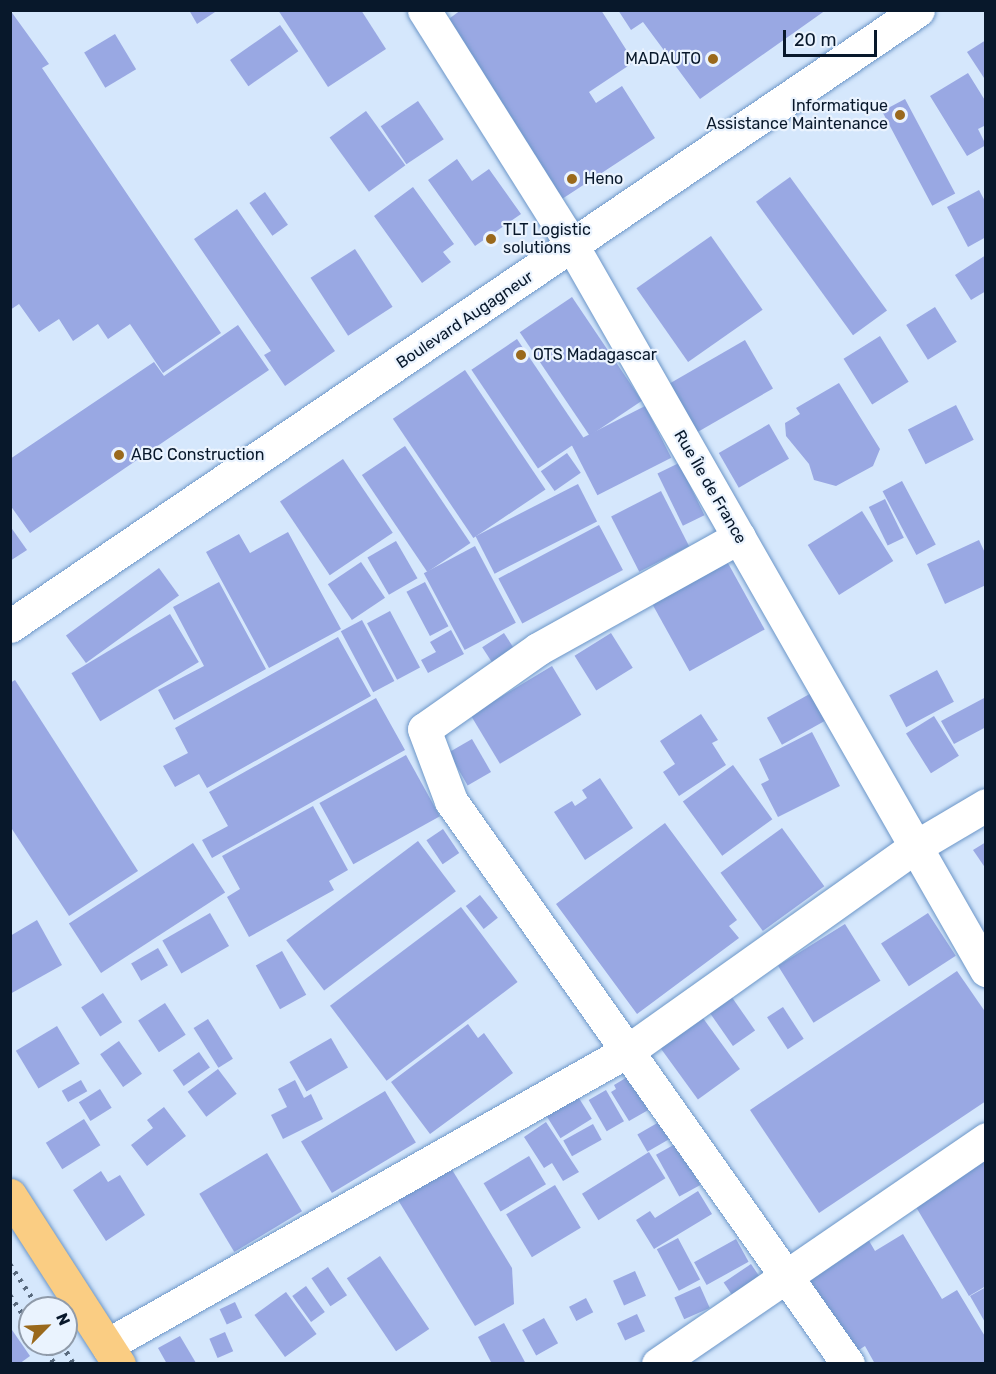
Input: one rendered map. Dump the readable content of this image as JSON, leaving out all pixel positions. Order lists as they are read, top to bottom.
{
  "streets": {
    "street": ["Boulevard Augagneur", "Rue Île de France"]
  },
  "crossings": [
    ["Boulevard Augagneur", "Rue Île de France"]
  ],
  "places": [
    "MADAUTO",
    "Informatique Assistance Maintenance",
    "Heno",
    "TLT Logistic solutions",
    "OTS Madagascar",
    "ABC Construction"
  ],
  "scale_bar": "20 m",
  "north": "top right"
}
